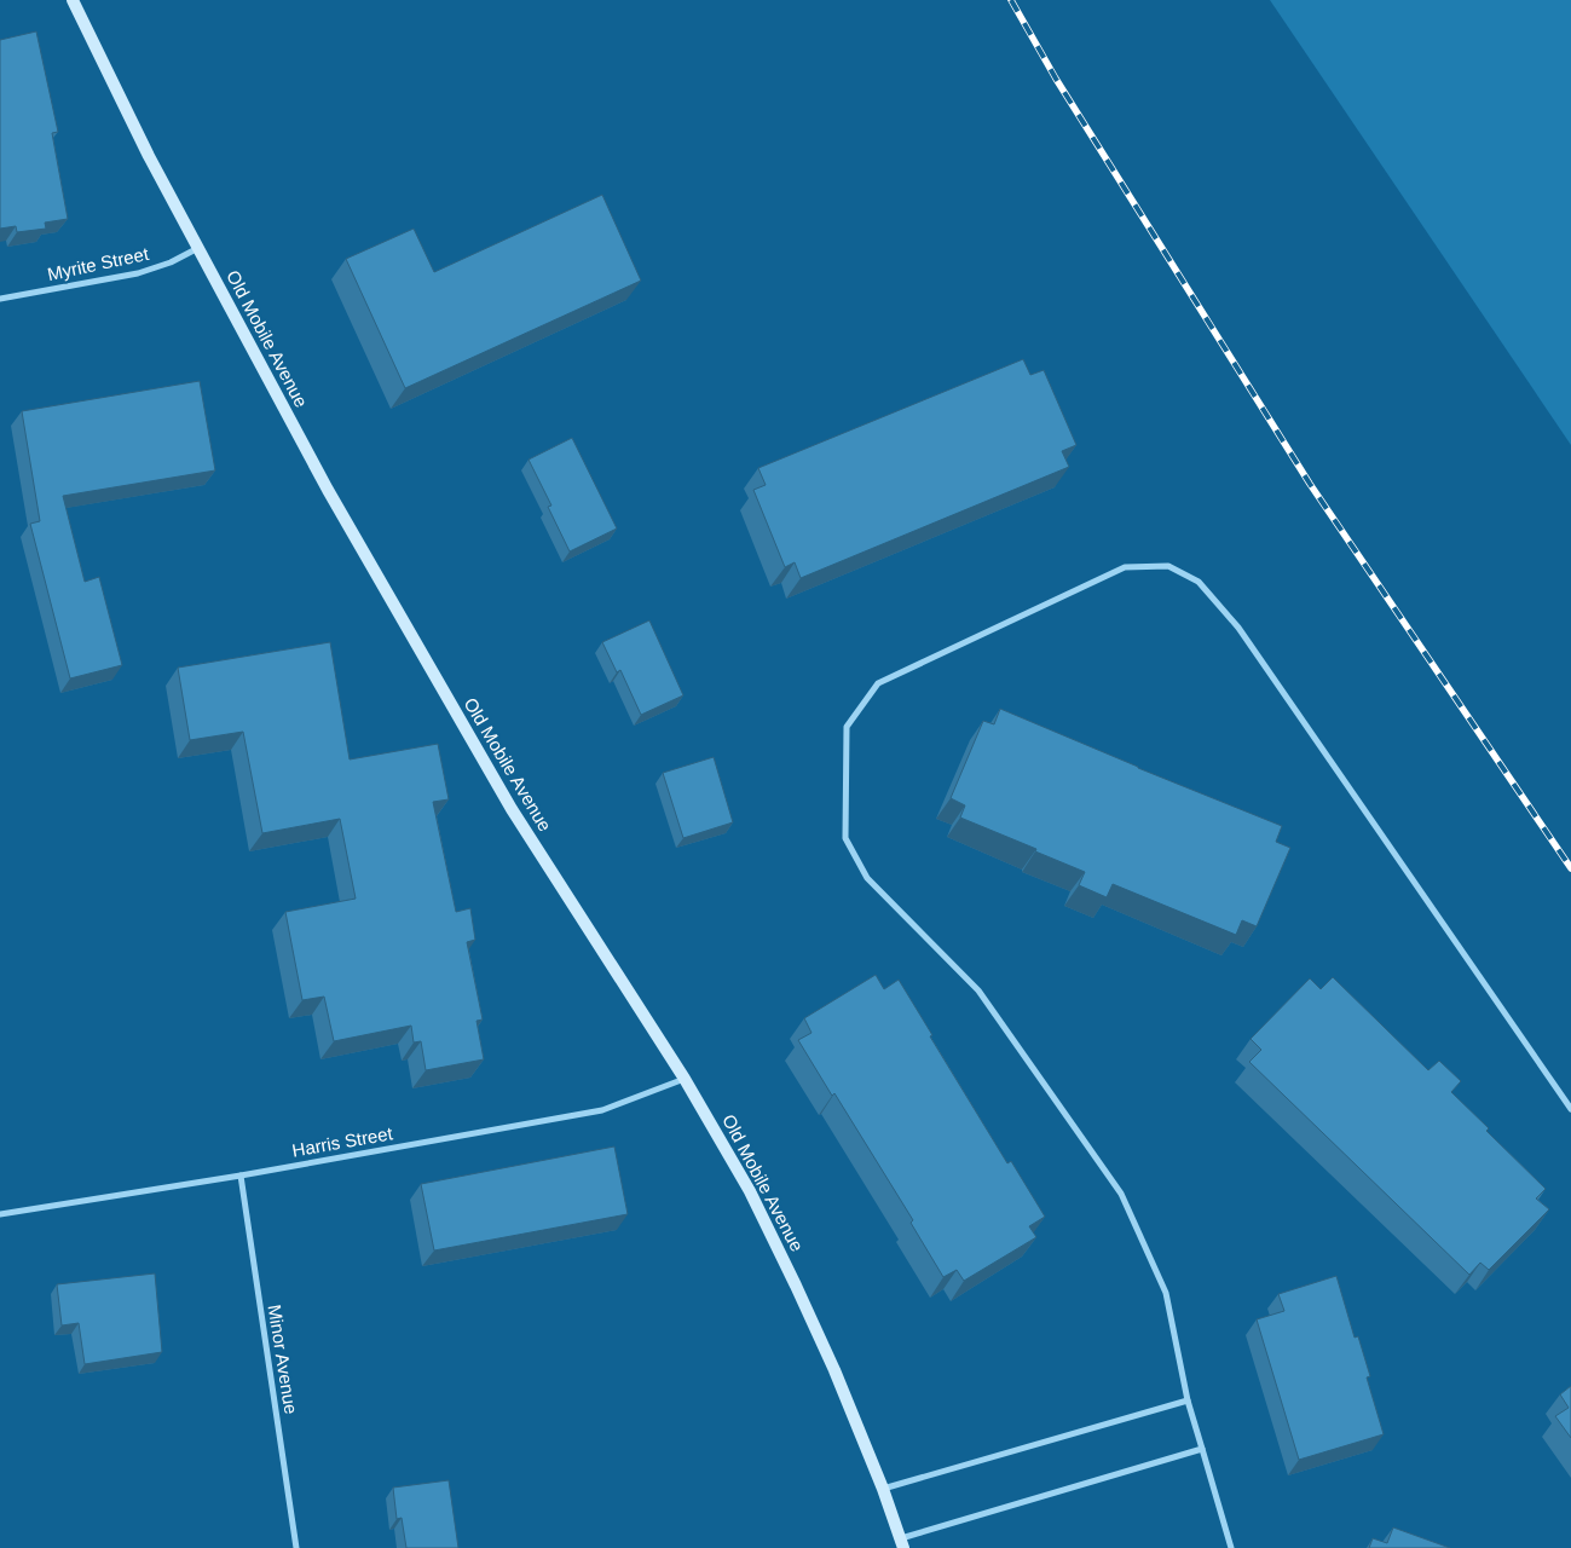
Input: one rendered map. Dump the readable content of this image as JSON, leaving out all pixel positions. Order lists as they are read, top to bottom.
{
  "streets": {
    "main road": ["Old Mobile Avenue"],
    "street": ["Myrite Street", "Harris Street", "Minor Avenue"]
  },
  "crossings": [
    ["Myrite Street", "Old Mobile Avenue"],
    ["Old Mobile Avenue", "Harris Street"],
    ["Harris Street", "Minor Avenue"]
  ]
}
